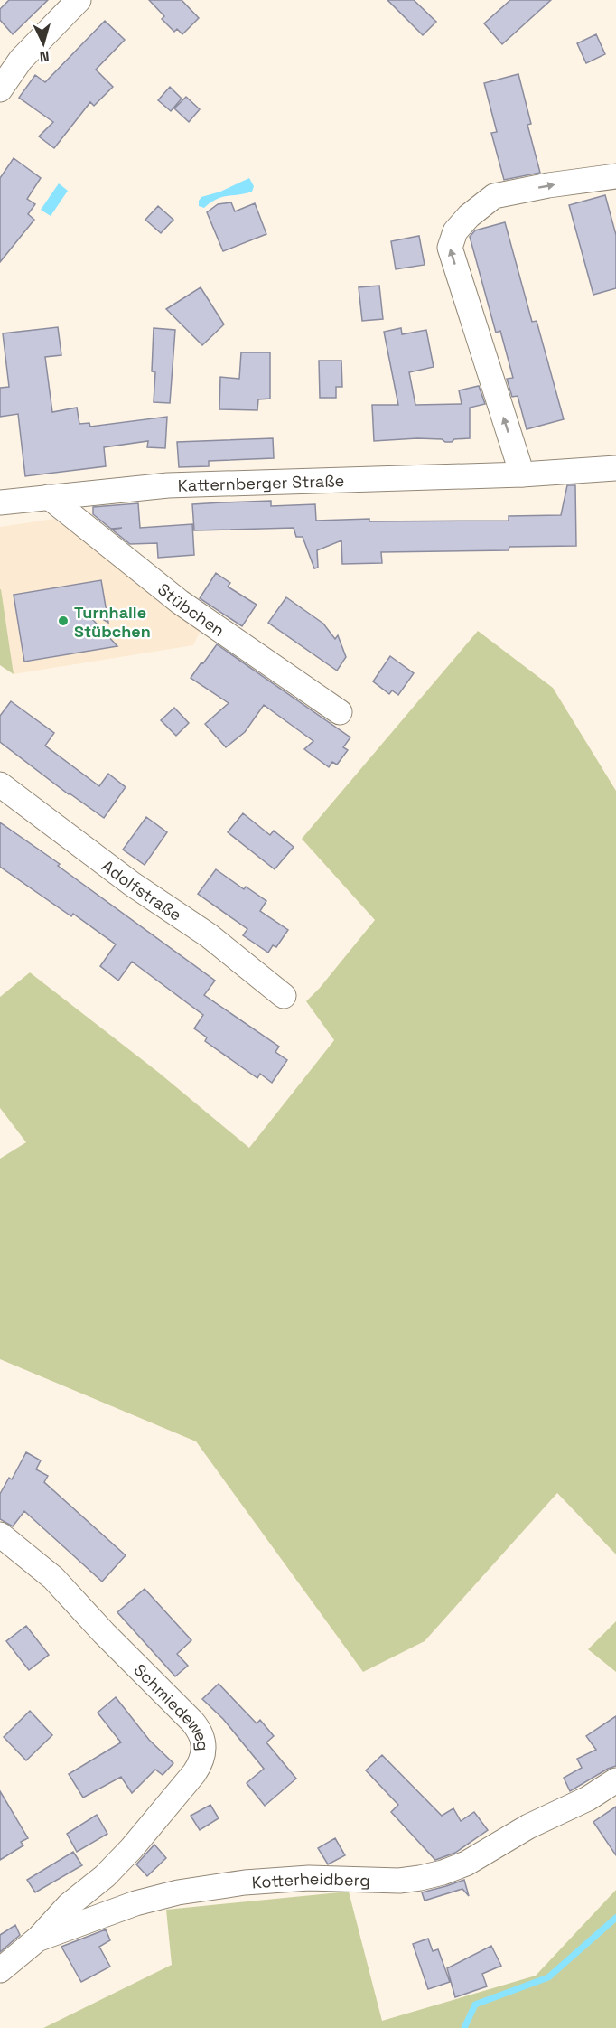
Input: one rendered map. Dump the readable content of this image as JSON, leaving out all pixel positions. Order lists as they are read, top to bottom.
{
  "streets": {
    "street": [
      "Katternberger Straße",
      "Stübchen",
      "Adolfstraße",
      "Schmiedeweg",
      "Kotterheidberg"
    ]
  },
  "crossings": [
    ["Katternberger Straße", "Stübchen"],
    ["Schmiedeweg", "Kotterheidberg"]
  ],
  "places": ["Turnhalle Stübchen"],
  "north": "bottom"
}
